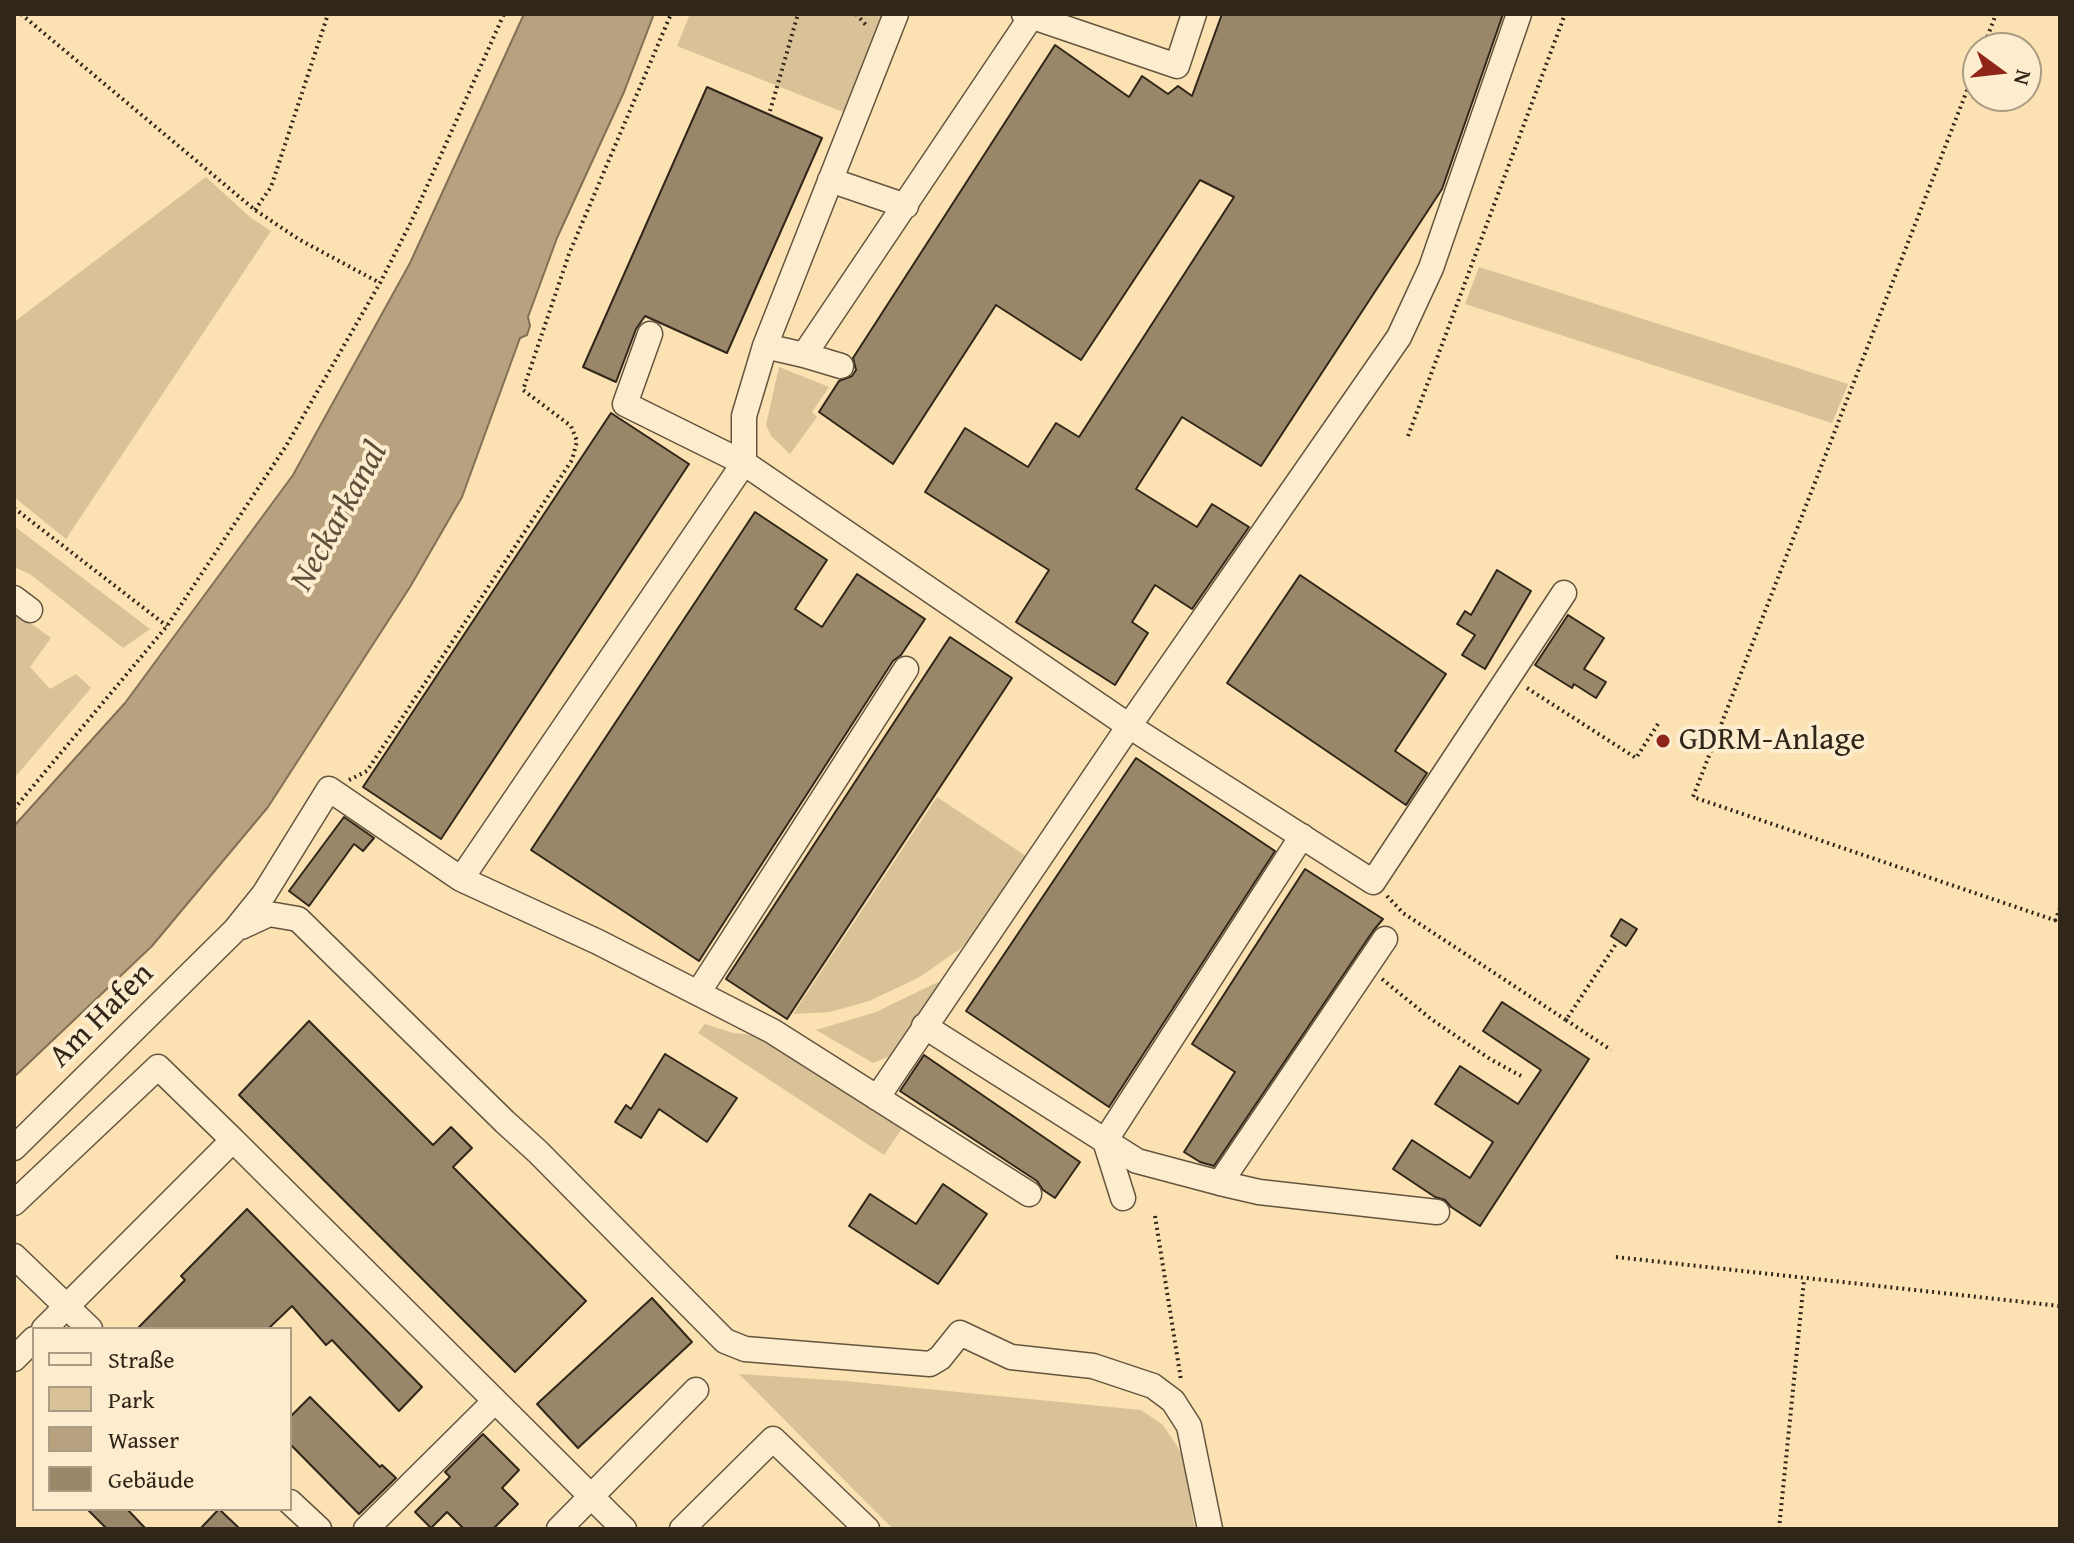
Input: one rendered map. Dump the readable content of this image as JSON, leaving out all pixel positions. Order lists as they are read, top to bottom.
{
  "streets": {
    "street": ["Am Hafen"]
  },
  "water": ["Neckarkanal"],
  "places": ["GDRM-Anlage"],
  "legend": [
    "Straße",
    "Park",
    "Wasser",
    "Gebäude"
  ],
  "north": "right"
}
